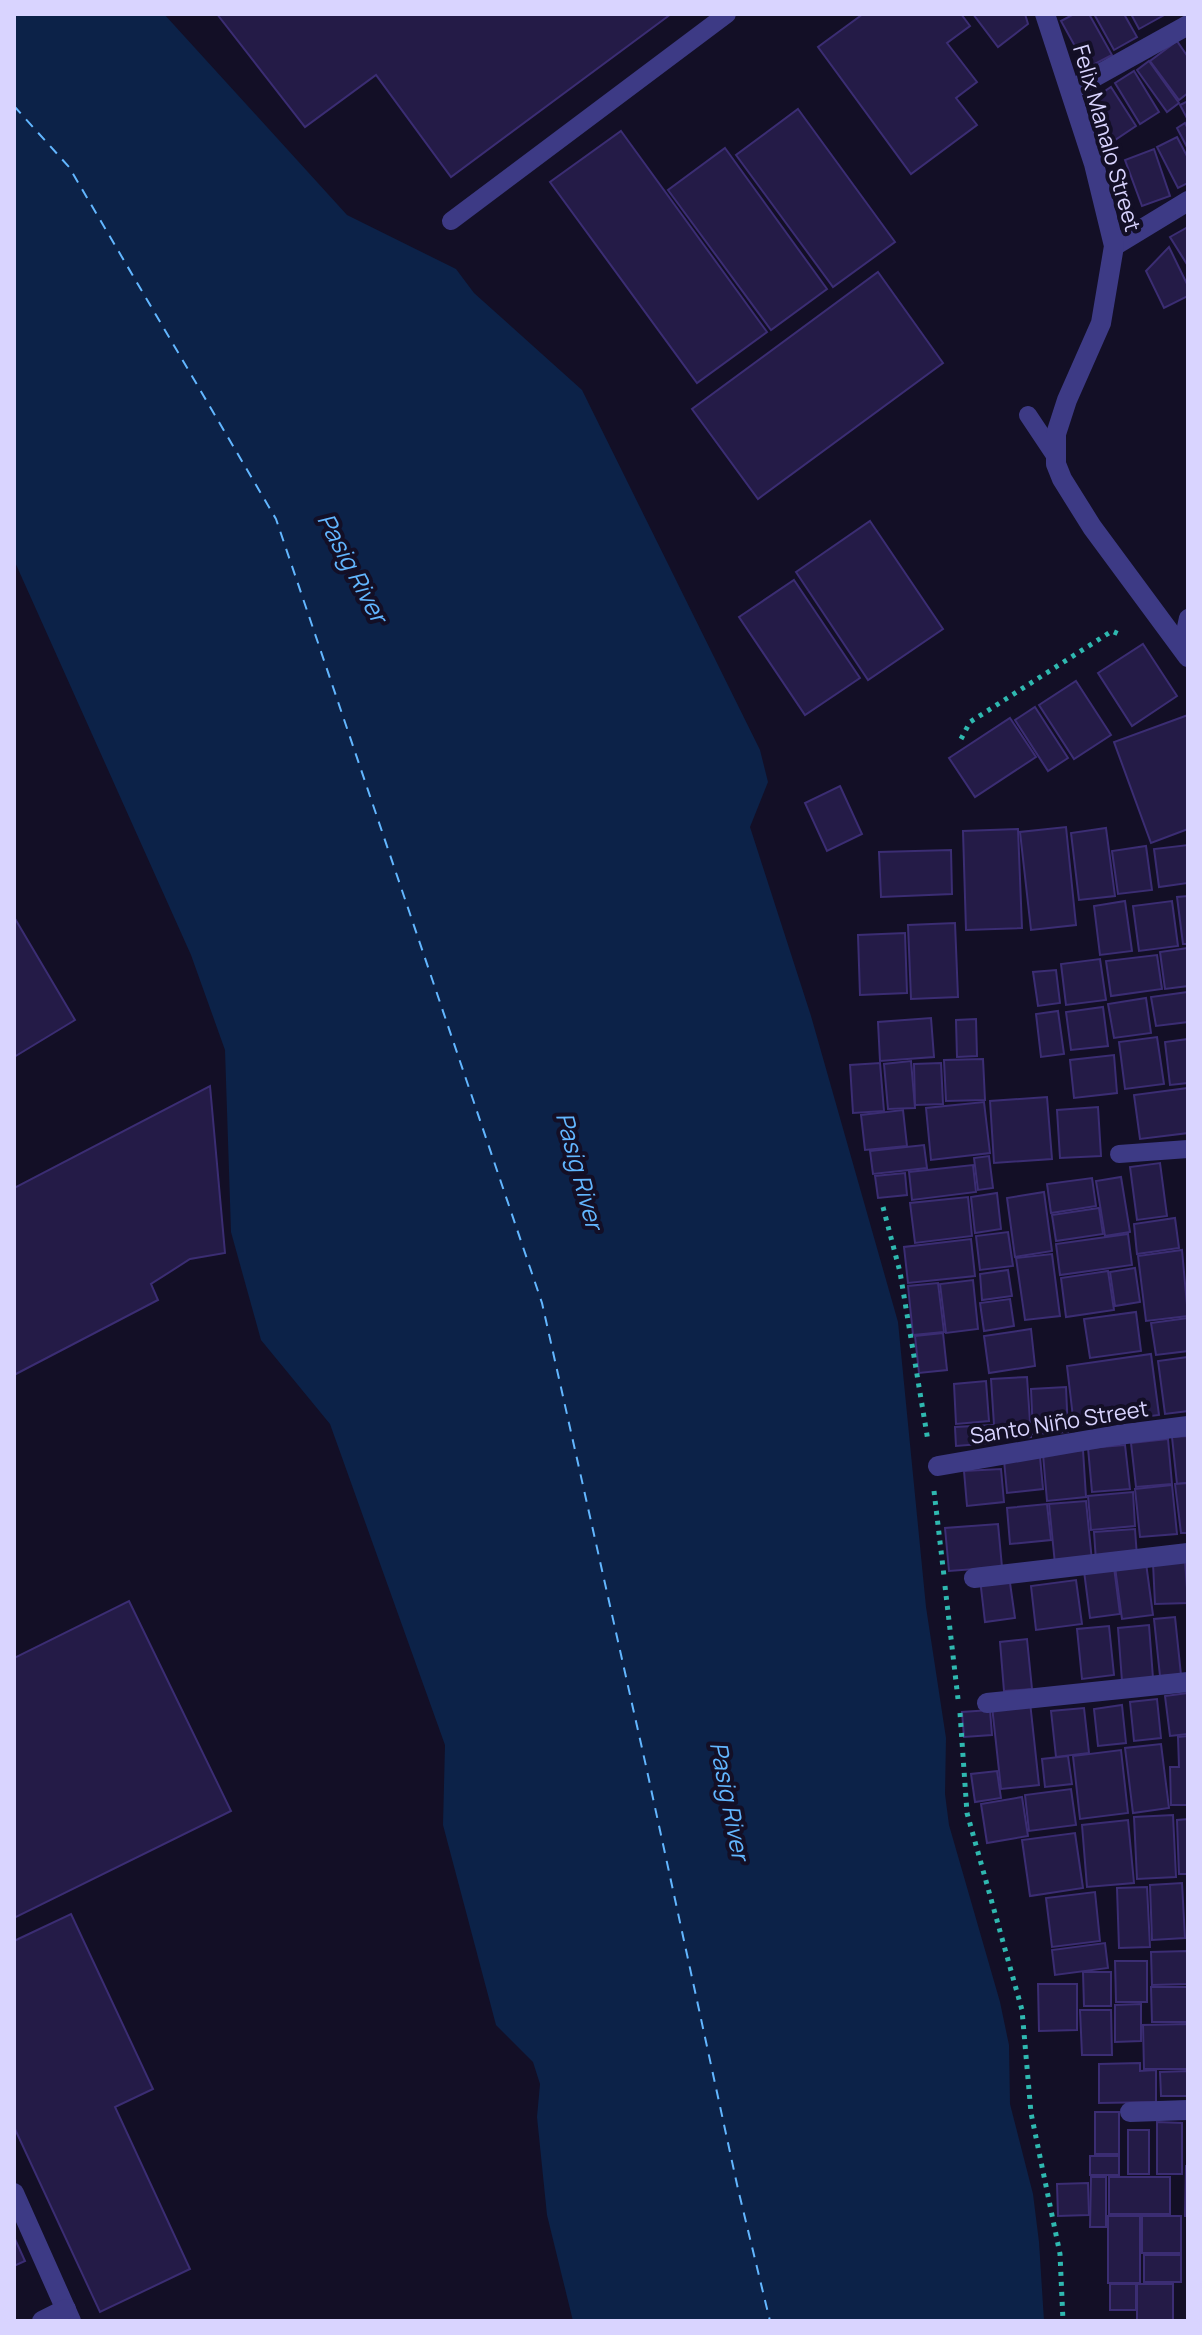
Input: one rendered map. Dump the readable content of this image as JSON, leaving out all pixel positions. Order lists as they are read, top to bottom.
{
  "streets": {
    "street": ["Felix Manalo Street", "Santo Niño Street"]
  },
  "water": ["Pasig River"]
}
